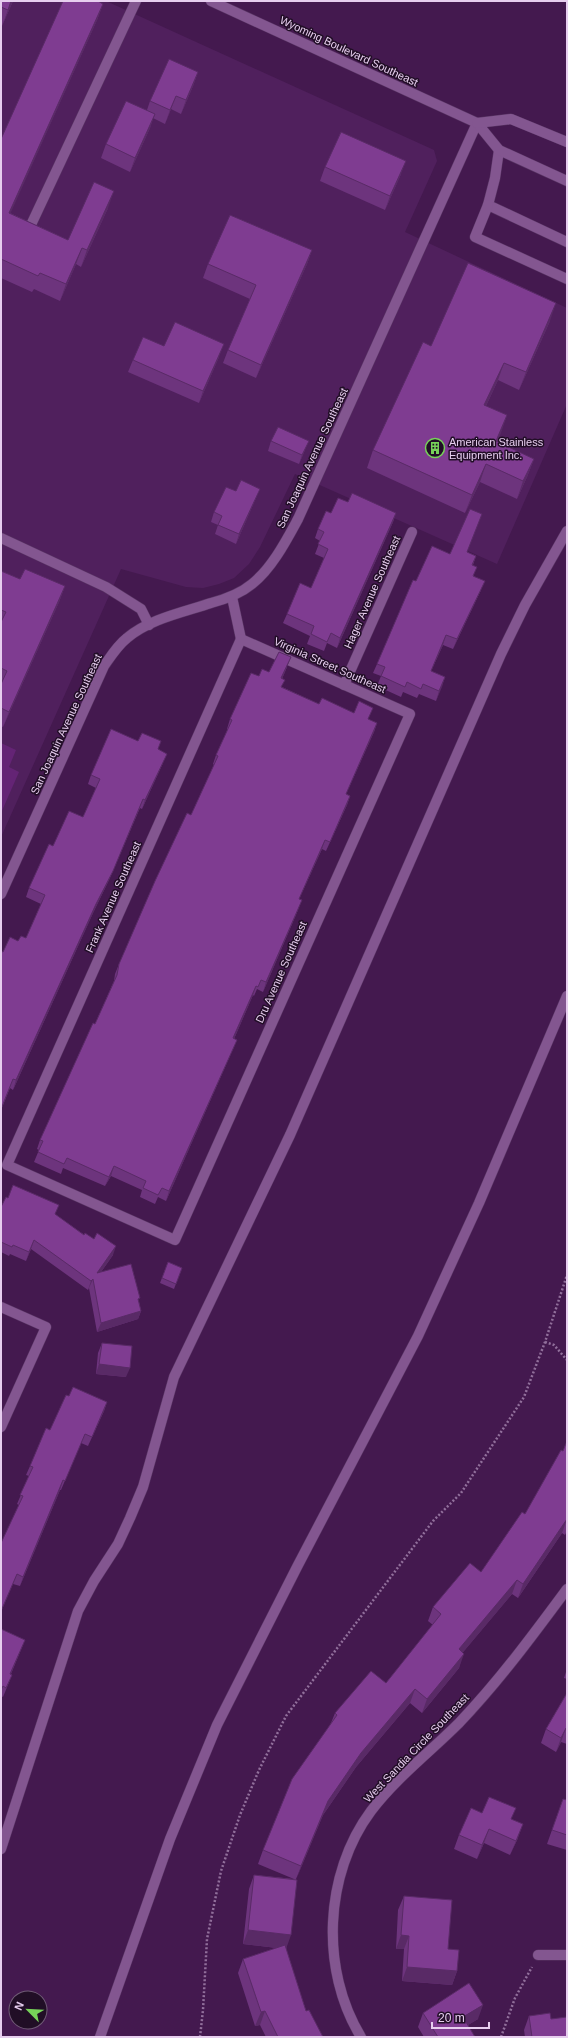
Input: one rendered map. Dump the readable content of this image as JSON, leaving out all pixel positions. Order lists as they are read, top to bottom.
{
  "streets": {
    "street": [
      "Wyoming Boulevard Southeast",
      "San Joaquin Avenue Southeast",
      "Hager Avenue Southeast",
      "Virginia Street Southeast",
      "Frank Avenue Southeast",
      "Dru Avenue Southeast",
      "West Sandia Circle Southeast"
    ]
  },
  "crossings": [
    ["Wyoming Boulevard Southeast", "San Joaquin Avenue Southeast"],
    ["Hager Avenue Southeast", "Virginia Street Southeast"],
    ["Virginia Street Southeast", "Frank Avenue Southeast"],
    ["Virginia Street Southeast", "Dru Avenue Southeast"],
    ["Frank Avenue Southeast", "Dru Avenue Southeast"]
  ],
  "places": {
    "building": ["American Stainless Equipment Inc."]
  },
  "scale_bar": "20 m",
  "north": "top left"
}
